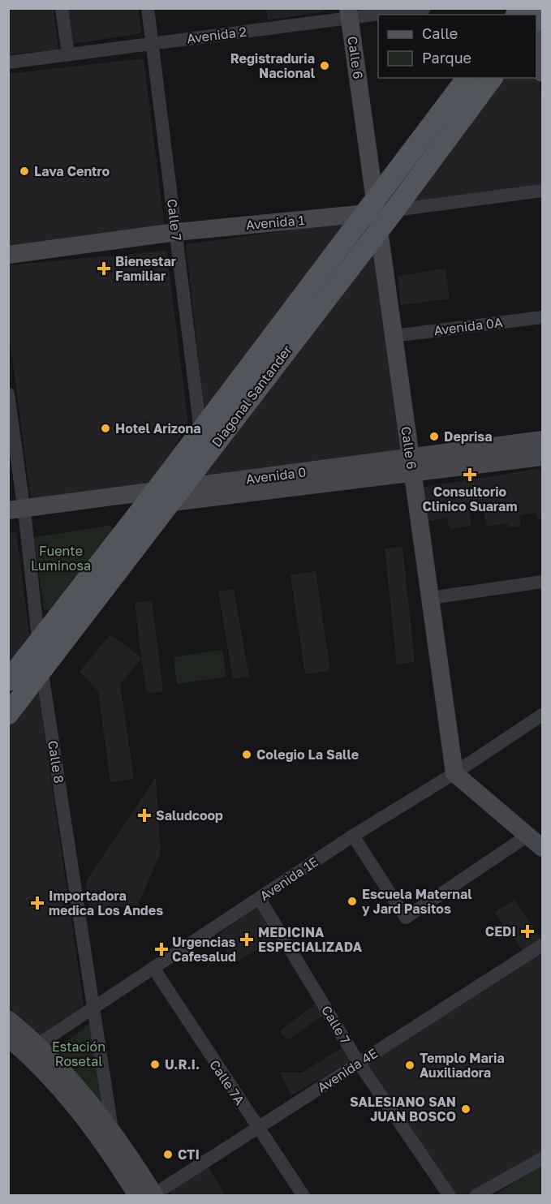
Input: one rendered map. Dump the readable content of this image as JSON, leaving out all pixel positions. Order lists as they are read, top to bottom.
{
  "streets": {
    "main road": ["Diagonal Santander"],
    "street": [
      "Avenida 2",
      "Calle 6",
      "Calle 7",
      "Avenida 1",
      "Avenida 0A",
      "Avenida 0",
      "Calle 8",
      "Avenida 1E",
      "Avenida 4E",
      "Calle 7A"
    ]
  },
  "crossings": [
    ["Avenida 2", "Calle 6"],
    ["Avenida 2", "Calle 7"],
    ["Calle 6", "Avenida 1"],
    ["Calle 6", "Avenida 0A"],
    ["Calle 6", "Diagonal Santander"],
    ["Calle 6", "Avenida 0"],
    ["Calle 6", "Avenida 1E"],
    ["Calle 7", "Avenida 1"],
    ["Calle 7", "Diagonal Santander"],
    ["Calle 7", "Avenida 1E"],
    ["Calle 7", "Avenida 4E"],
    ["Avenida 1", "Diagonal Santander"],
    ["Diagonal Santander", "Avenida 0"],
    ["Diagonal Santander", "Calle 8"],
    ["Avenida 0", "Calle 8"],
    ["Calle 8", "Avenida 1E"],
    ["Avenida 1E", "Calle 7A"],
    ["Avenida 4E", "Calle 7A"]
  ],
  "parks": ["Fuente Luminosa", "Estación Rosetal"],
  "places": {
    "other": [
      "Registraduria Nacional",
      "Lava Centro",
      "Hotel Arizona",
      "Deprisa",
      "Colegio La Salle",
      "Escuela Maternal y Jard Pasitos",
      "U.R.I.",
      "Templo Maria Auxiliadora",
      "SALESIANO SAN JUAN BOSCO",
      "CTI"
    ],
    "health": [
      "Bienestar Familiar",
      "Consultorio Clinico Suaram",
      "Saludcoop",
      "Importadora medica Los Andes",
      "CEDI",
      "MEDICINA ESPECIALIZADA",
      "Urgencias Cafesalud"
    ]
  },
  "legend": ["Calle", "Parque"]
}
